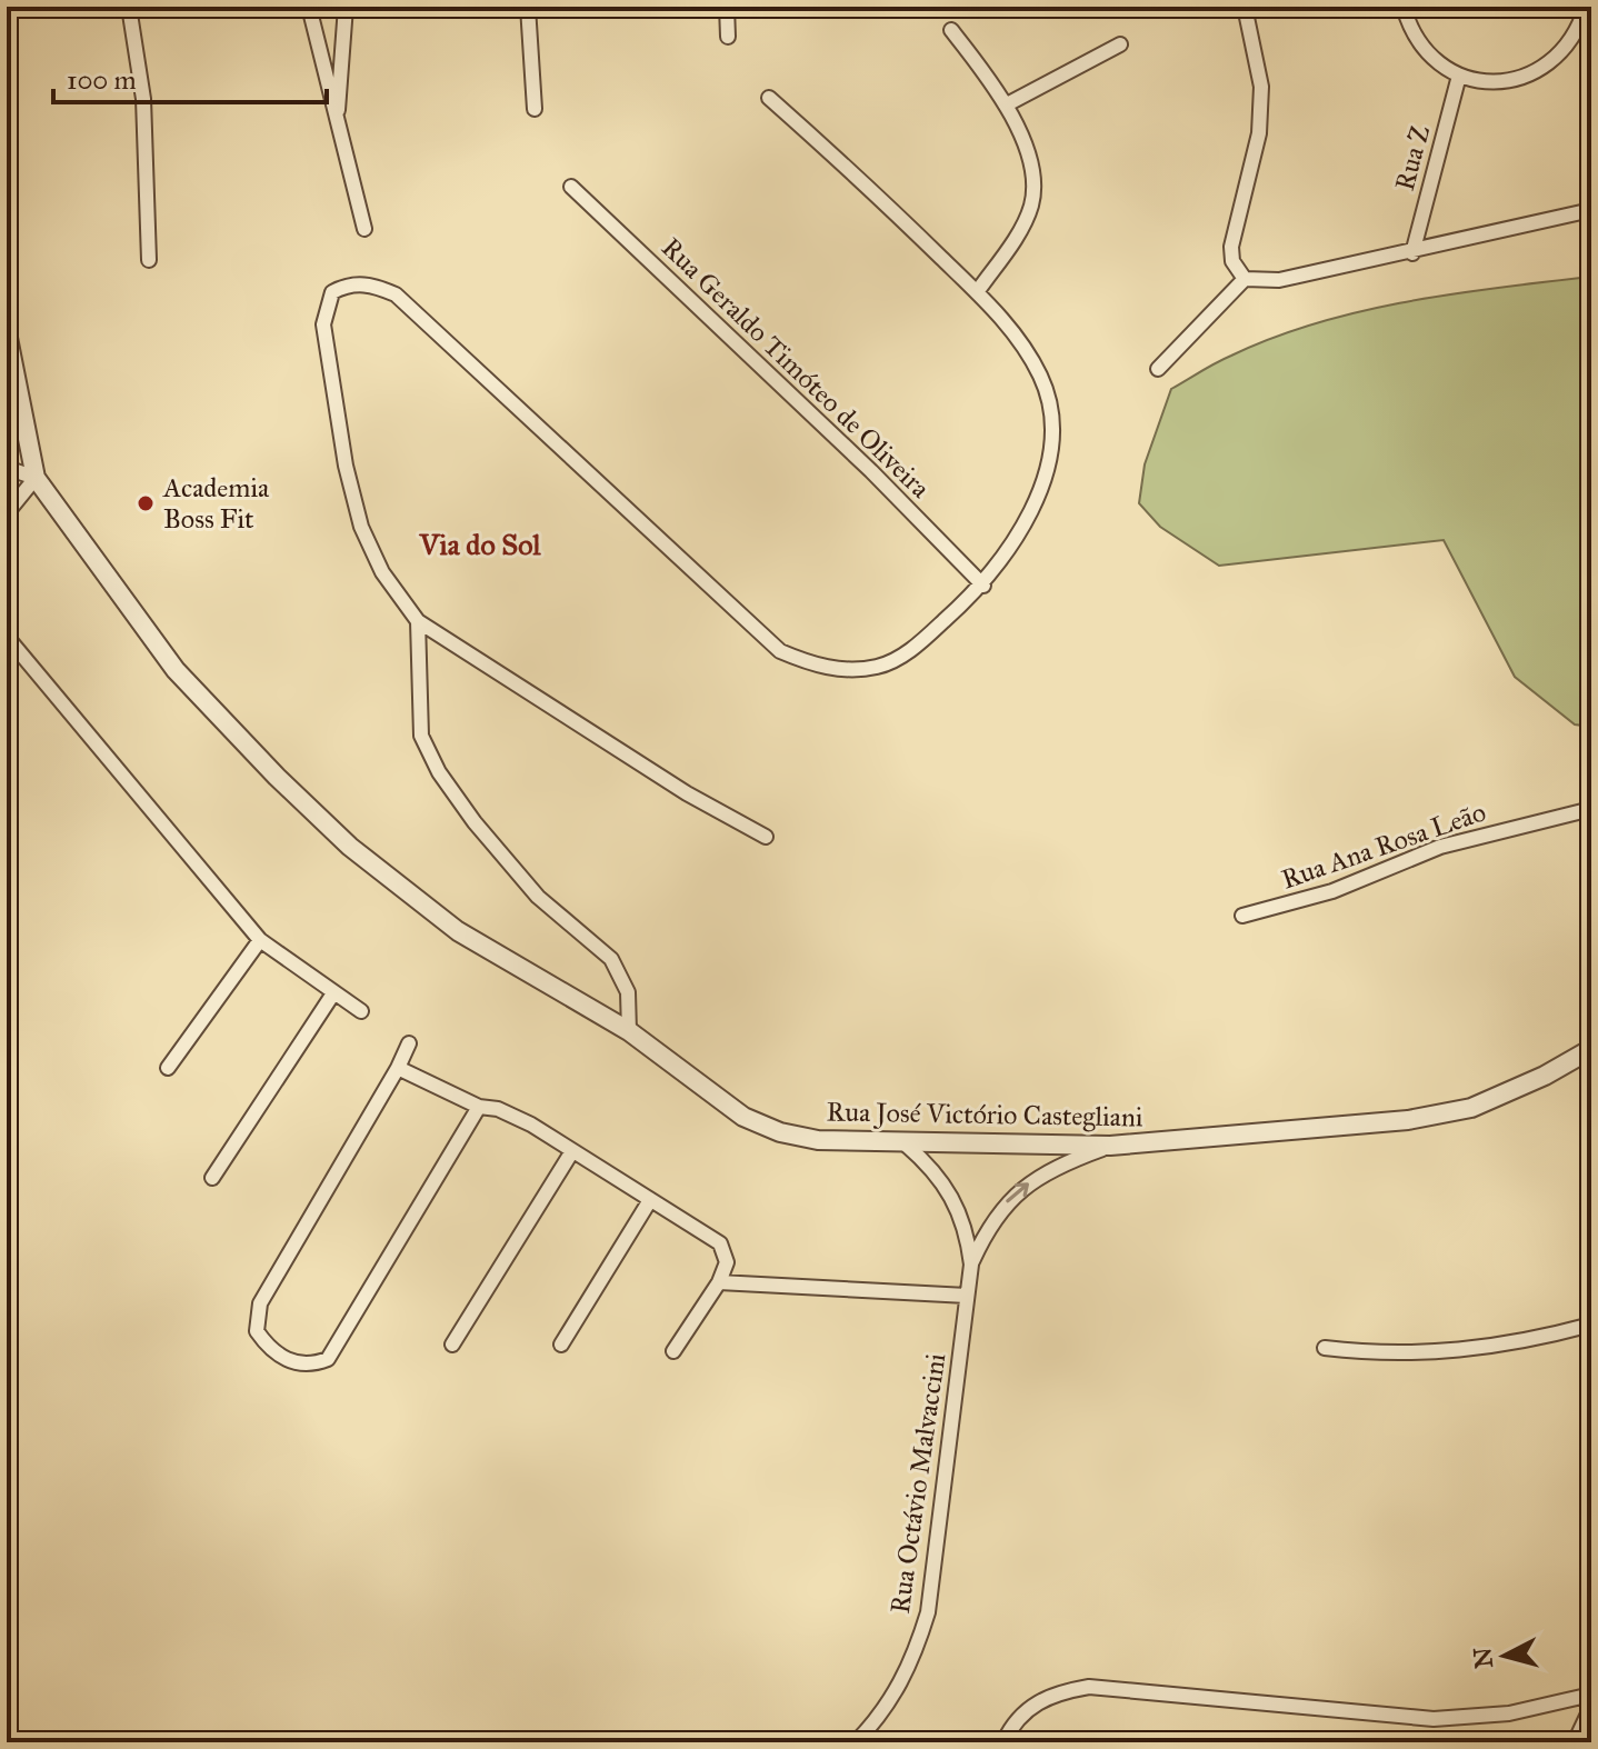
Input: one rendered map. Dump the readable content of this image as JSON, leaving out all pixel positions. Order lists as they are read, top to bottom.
{
  "streets": {
    "street": [
      "Rua Z",
      "Rua Geraldo Timóteo de Oliveira",
      "Rua Ana Rosa Leão",
      "Rua José Victório Castegliani",
      "Rua Octávio Malvaccini"
    ]
  },
  "crossings": [
    ["Rua José Victório Castegliani", "Rua Octávio Malvaccini"]
  ],
  "districts": ["Via do Sol"],
  "places": ["Academia Boss Fit"],
  "scale_bar": "100 m",
  "north": "left"
}
